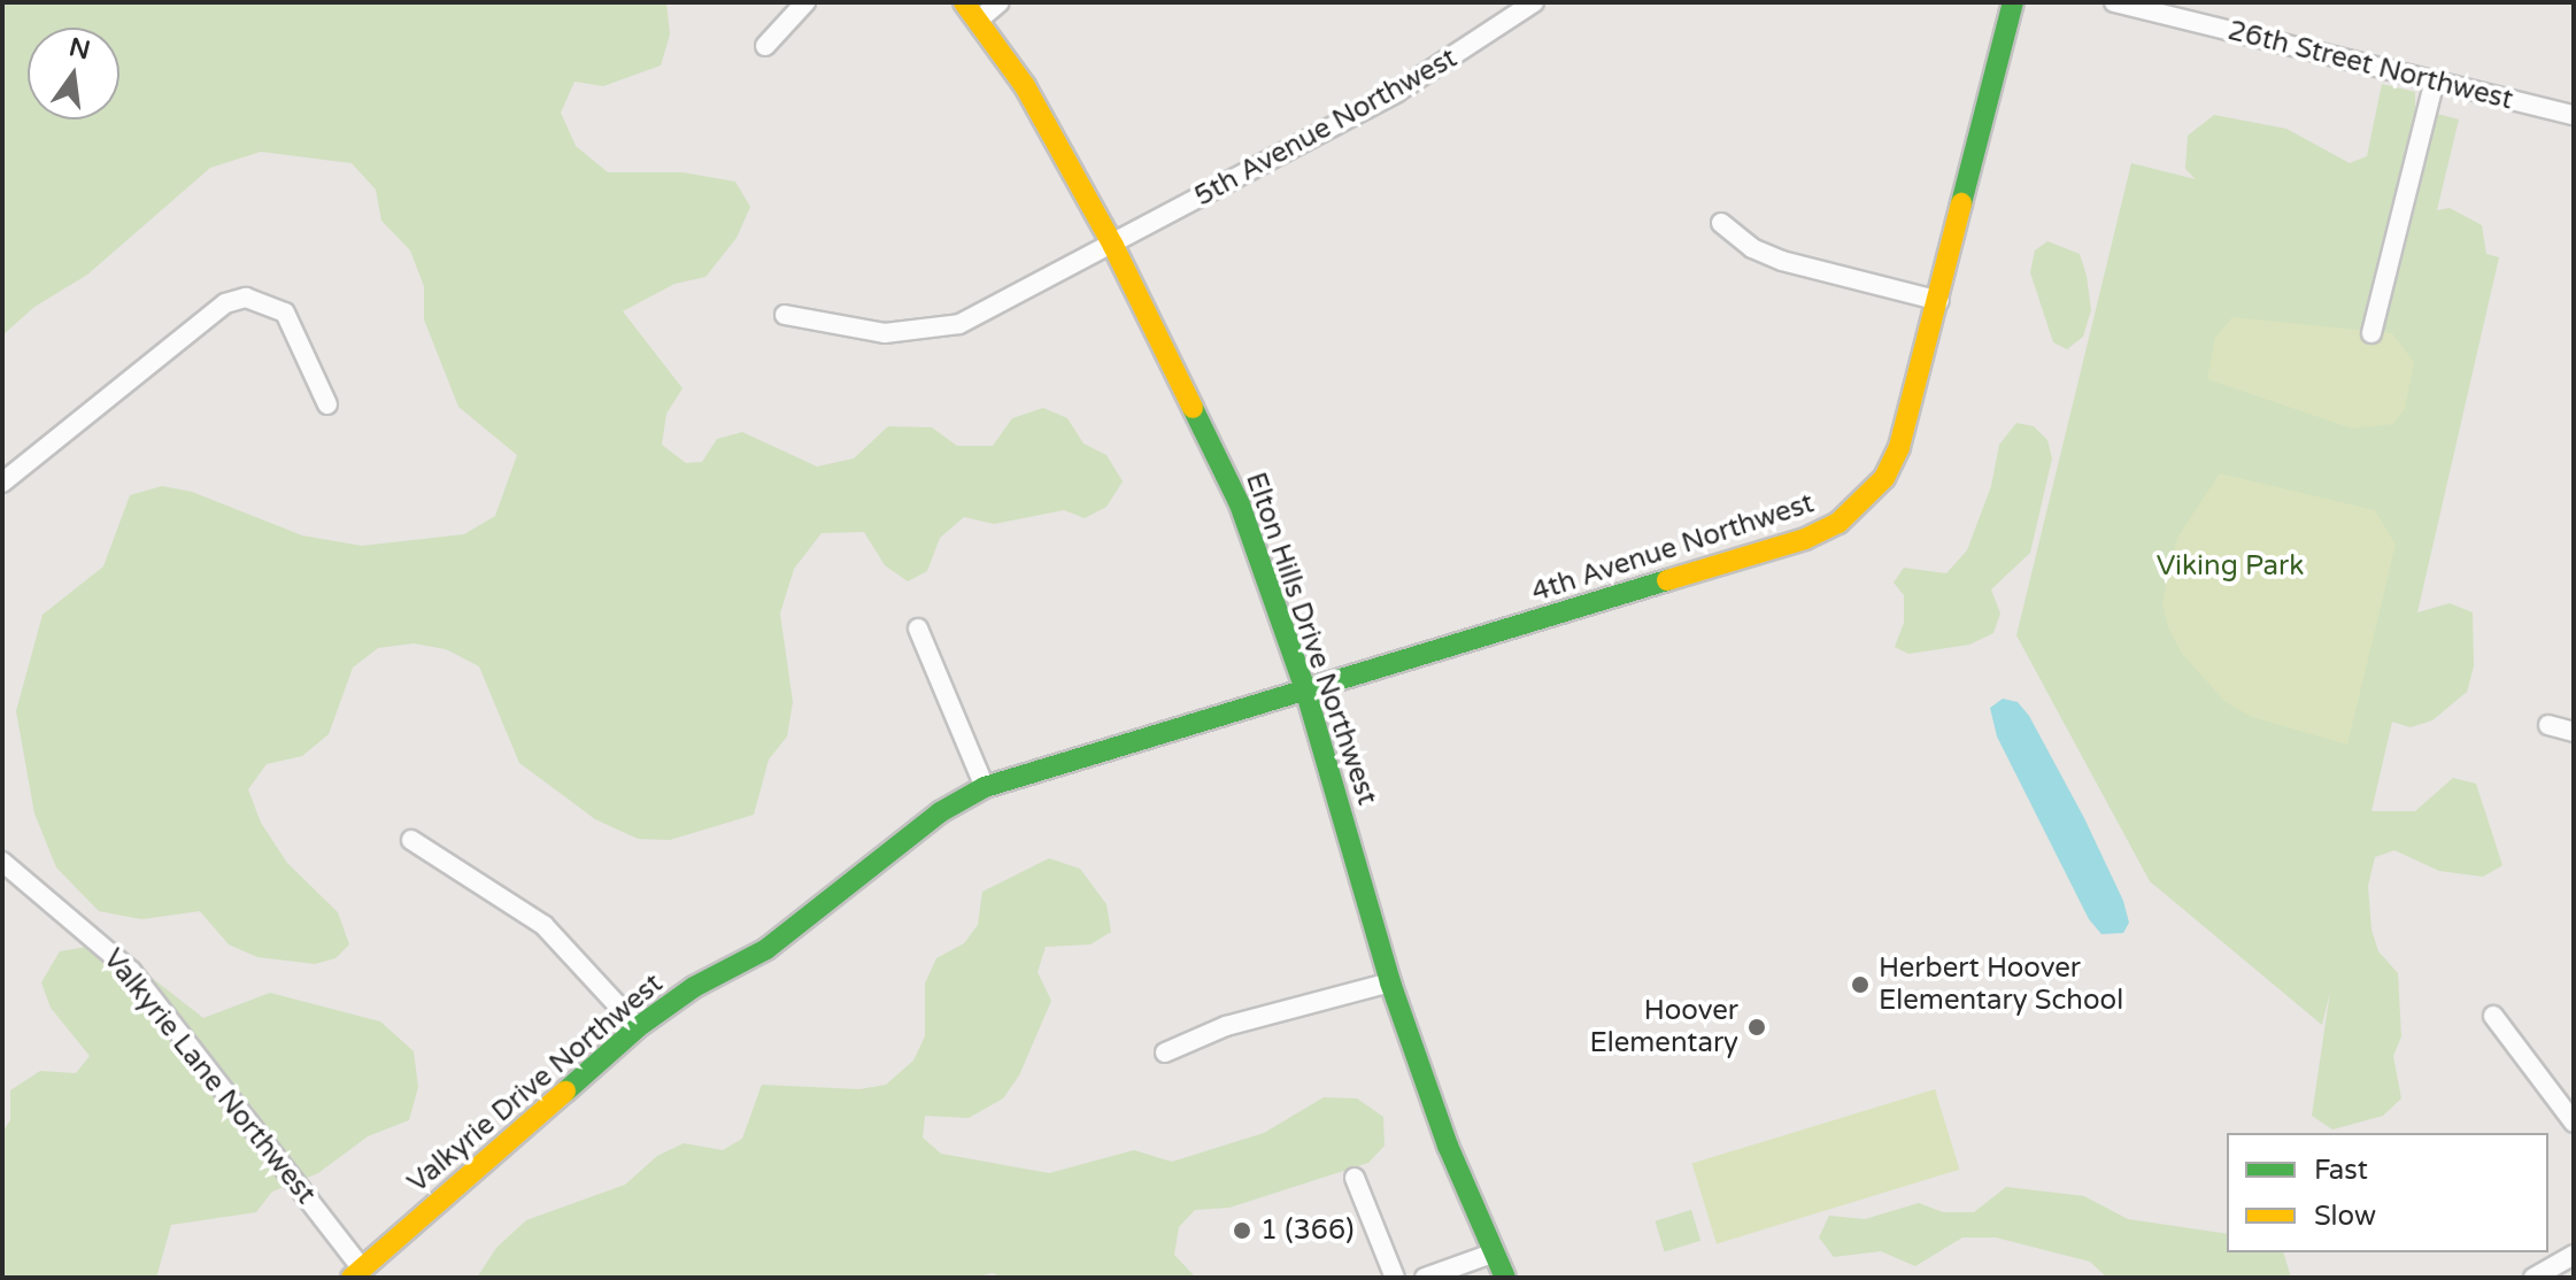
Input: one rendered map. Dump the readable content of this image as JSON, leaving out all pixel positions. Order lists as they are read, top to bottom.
{
  "streets": {
    "street": [
      "26th Street Northwest",
      "5th Avenue Northwest",
      "4th Avenue Northwest",
      "Elton Hills Drive Northwest",
      "Valkyrie Lane Northwest",
      "Valkyrie Drive Northwest"
    ]
  },
  "crossings": [
    ["5th Avenue Northwest", "Elton Hills Drive Northwest"],
    ["4th Avenue Northwest", "Elton Hills Drive Northwest"],
    ["4th Avenue Northwest", "Valkyrie Drive Northwest"],
    ["Elton Hills Drive Northwest", "Valkyrie Drive Northwest"],
    ["Valkyrie Lane Northwest", "Valkyrie Drive Northwest"]
  ],
  "parks": ["Viking Park"],
  "places": ["Herbert Hoover Elementary School", "Hoover Elementary", "1 (366)"],
  "legend": ["Fast", "Slow"],
  "north": "top"
}
